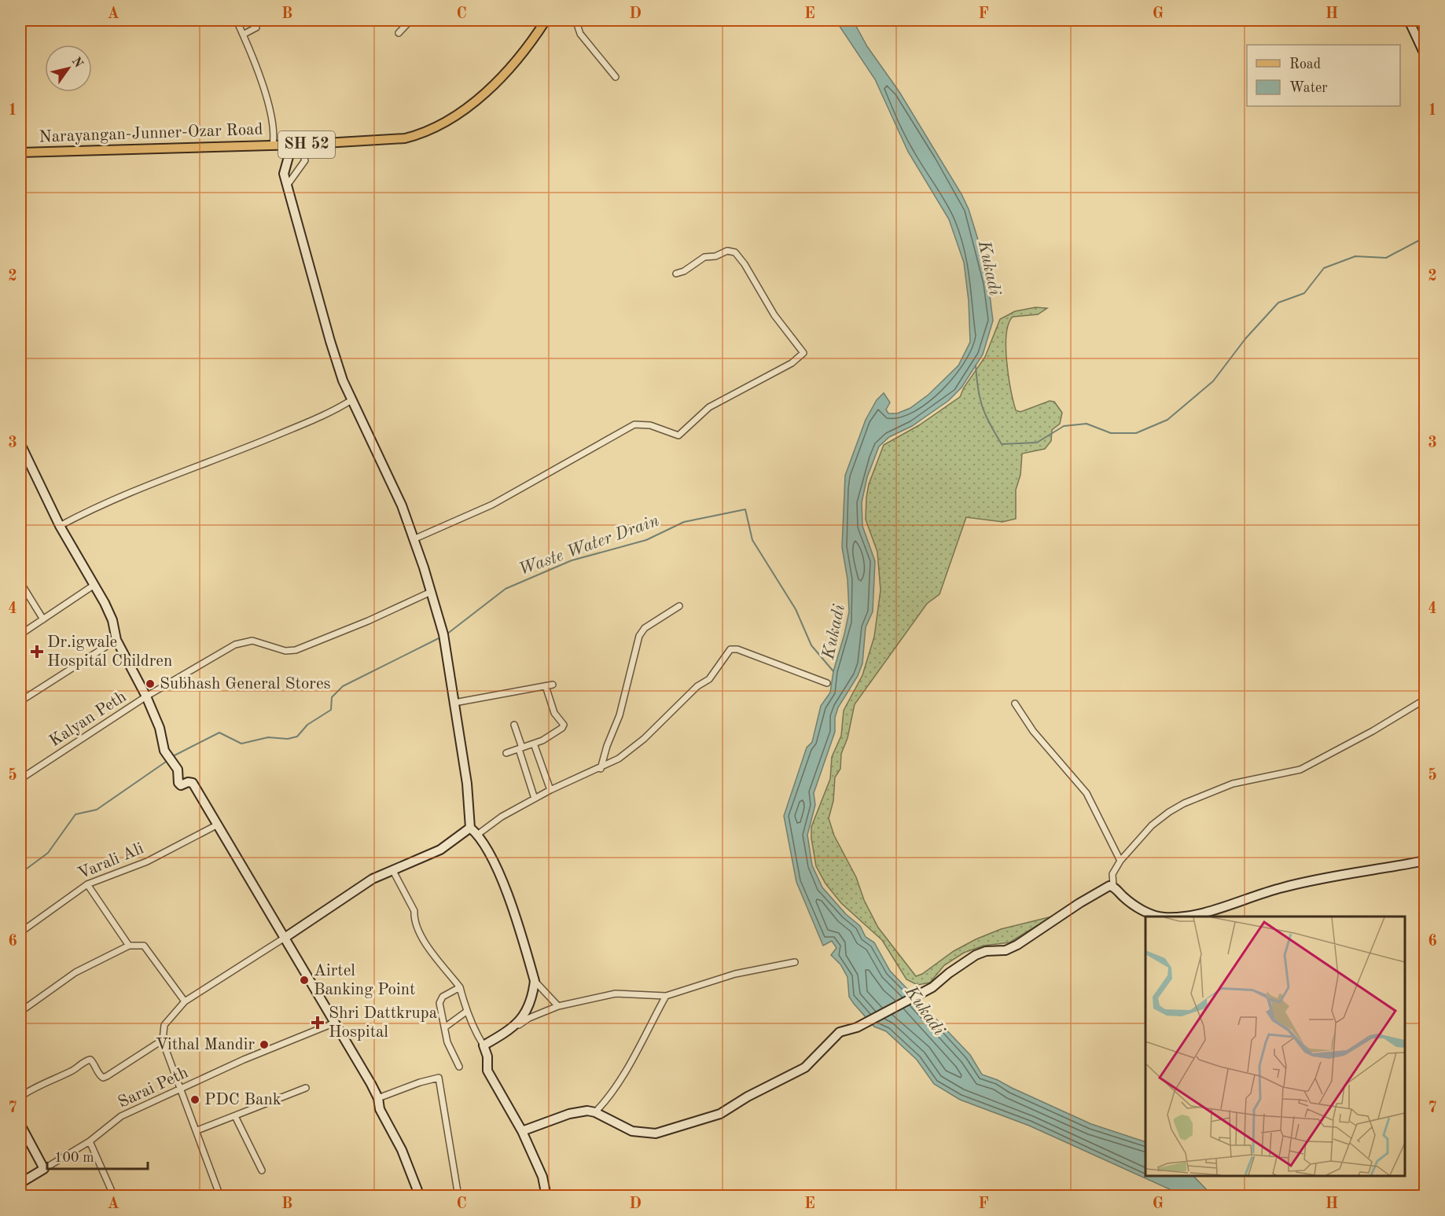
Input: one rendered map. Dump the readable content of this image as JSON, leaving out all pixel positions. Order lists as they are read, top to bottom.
{
  "streets": {
    "main road": ["Narayangan-Junner-Ozar Road", "SH 52"],
    "street": ["Kalyan Peth", "Varali Ali", "Sarai Peth"]
  },
  "water": ["Kukadi", "Waste Water Drain"],
  "places": {
    "health": ["Dr.igwale Hospital Children", "Shri Dattkrupa Hospital"],
    "other": [
      "Subhash General Stores",
      "Airtel Banking Point",
      "Vithal Mandir",
      "PDC Bank"
    ]
  },
  "legend": ["Road", "Water"],
  "scale_bar": "100 m",
  "north": "top right",
  "grid": {
    "columns": [
      "A",
      "B",
      "C",
      "D",
      "E",
      "F",
      "G",
      "H"
    ],
    "rows": [
      "1",
      "2",
      "3",
      "4",
      "5",
      "6",
      "7"
    ]
  }
}
